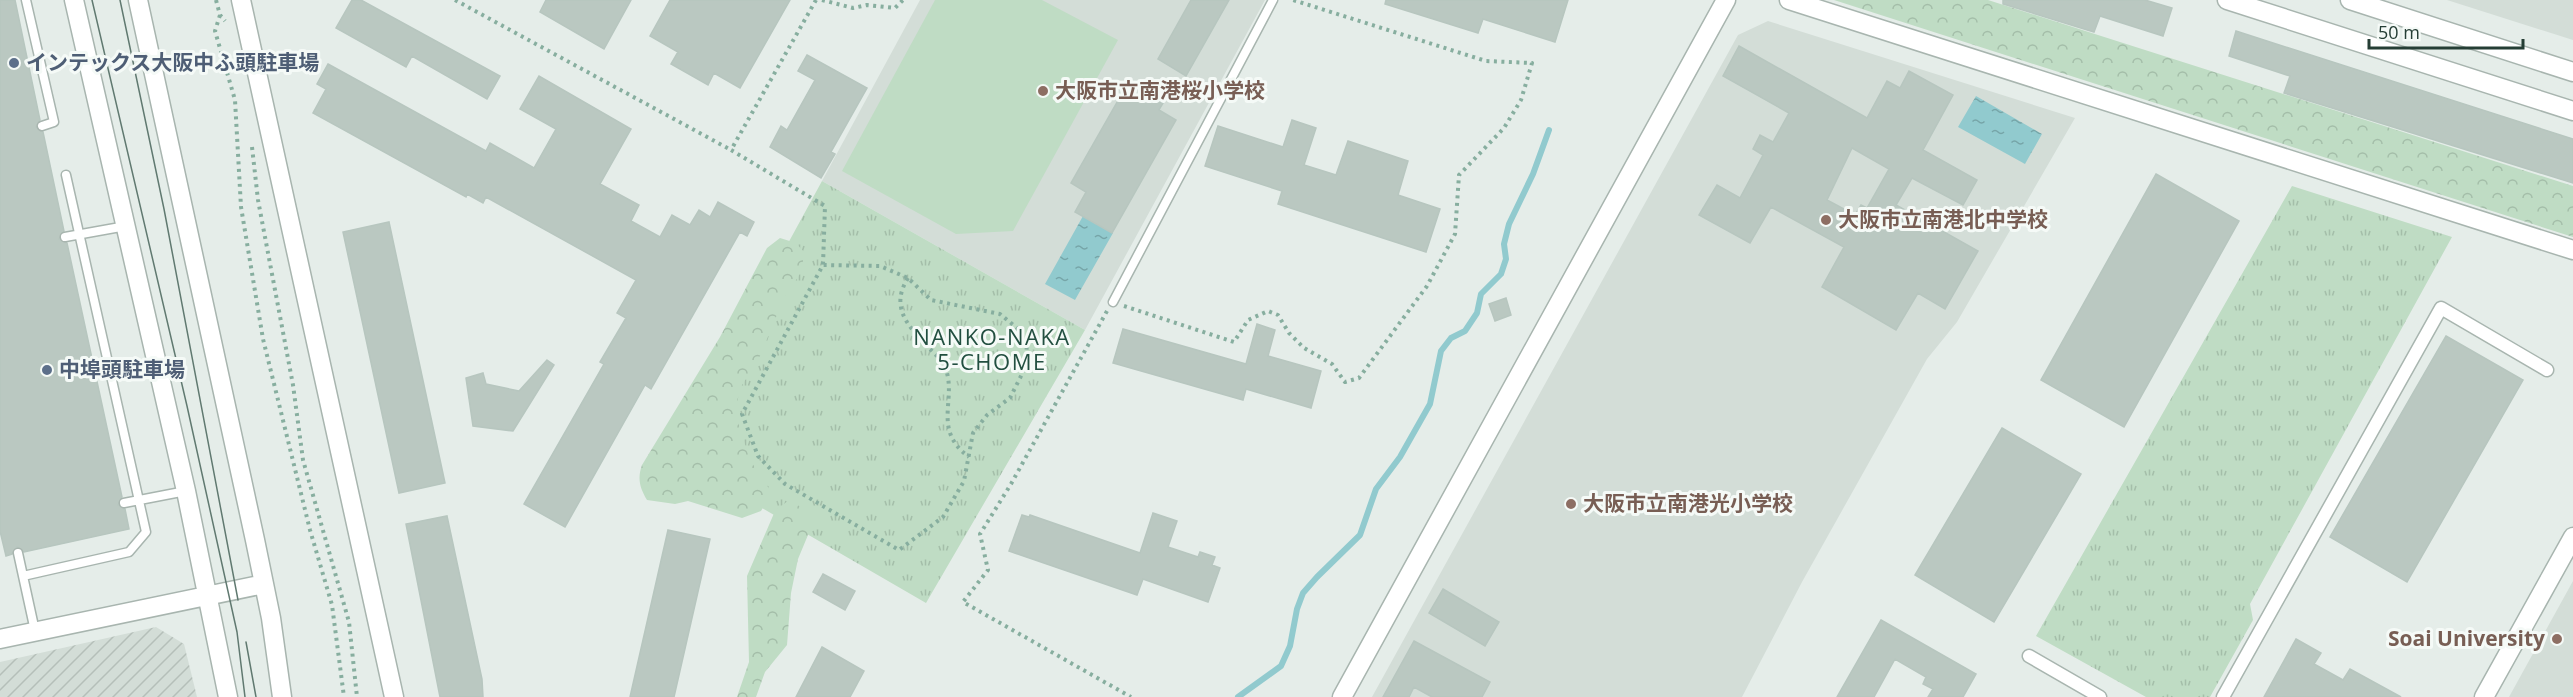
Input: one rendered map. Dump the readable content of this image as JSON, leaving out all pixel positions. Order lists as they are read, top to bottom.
{
  "districts": ["NANKO-NAKA 5-CHOME"],
  "places": [
    "インテックス大阪中ふ頭駐車場",
    "大阪市立南港桜小学校",
    "大阪市立南港北中学校",
    "中埠頭駐車場",
    "大阪市立南港光小学校",
    "Soai University"
  ],
  "scale_bar": "50 m"
}
